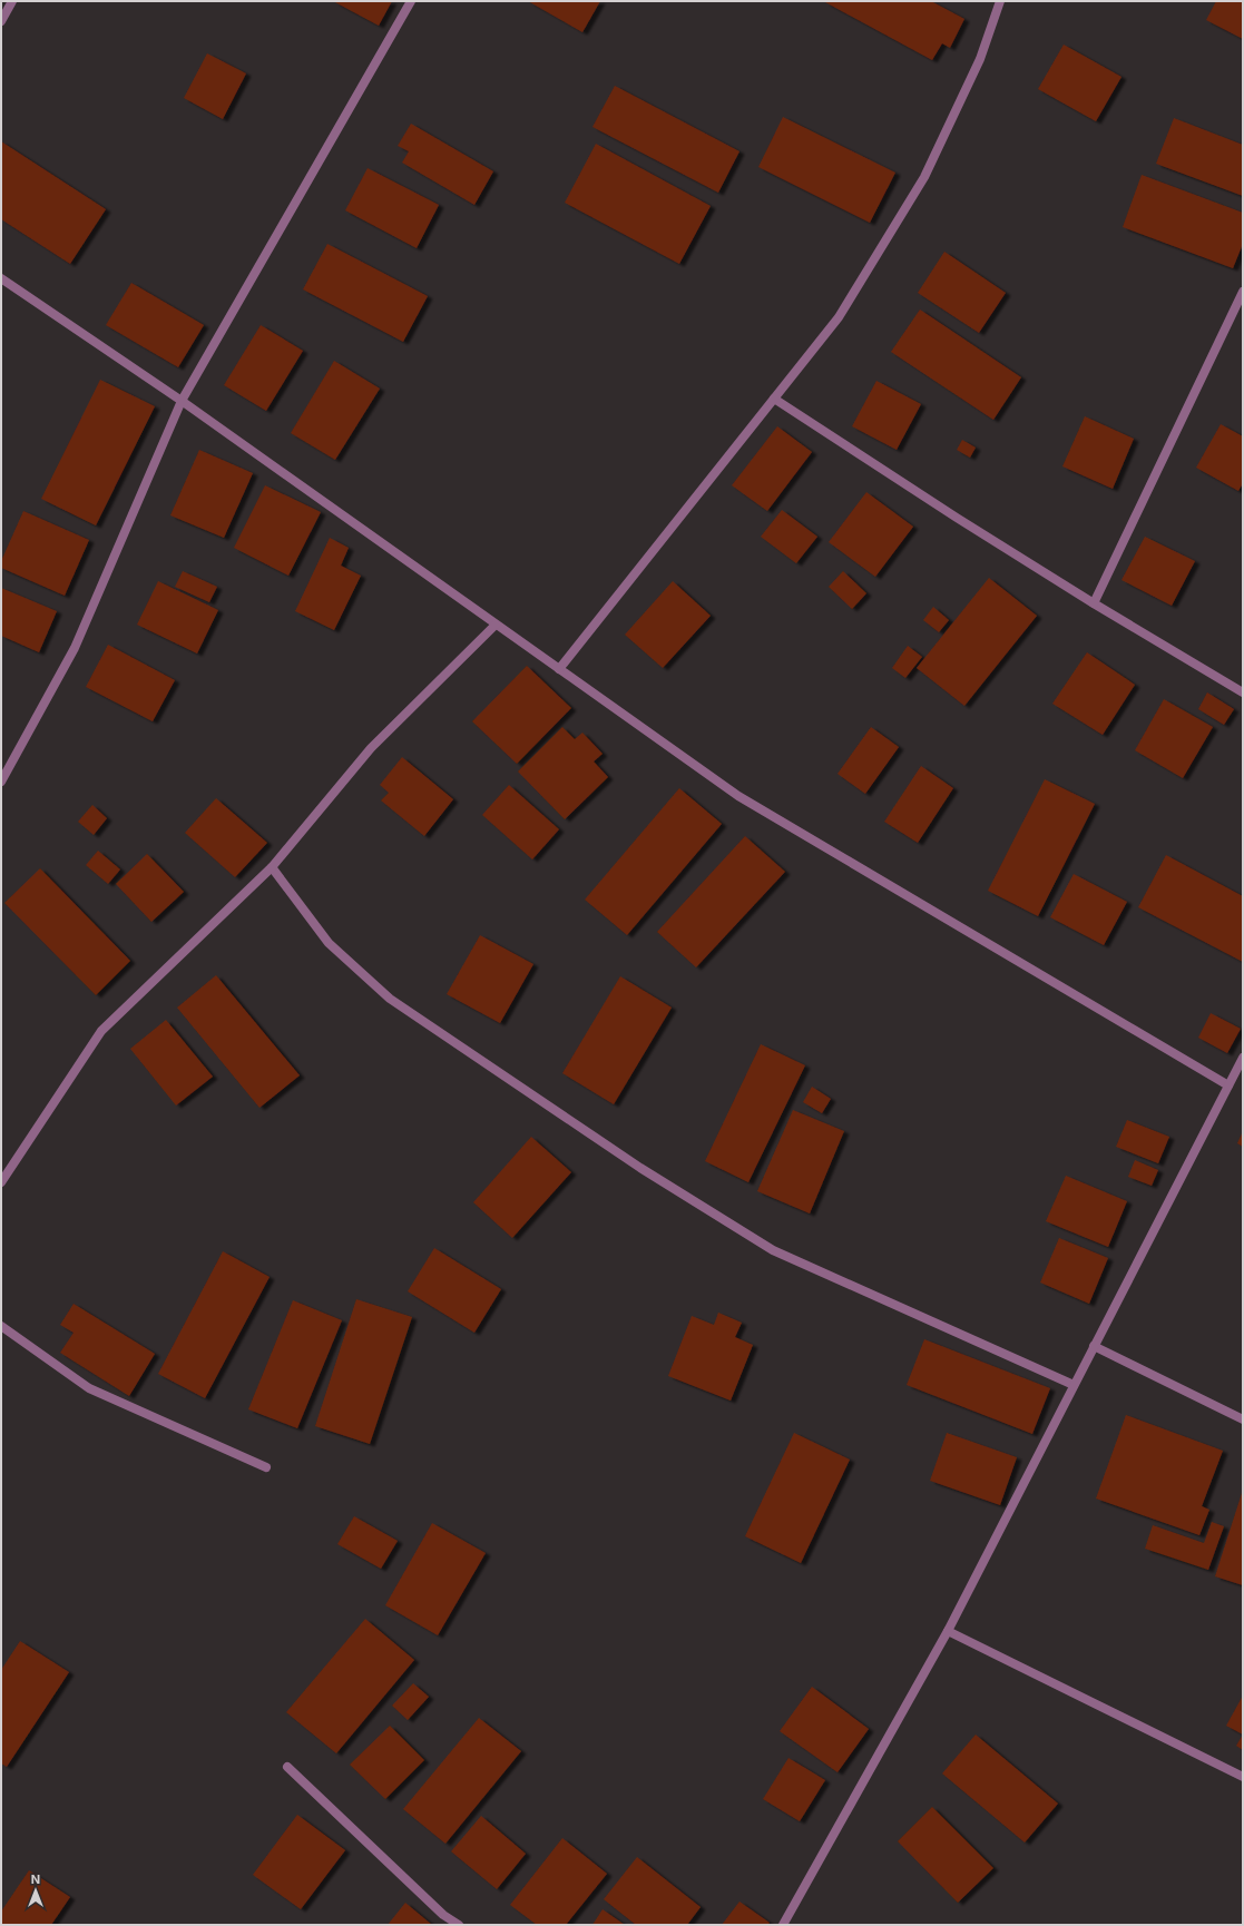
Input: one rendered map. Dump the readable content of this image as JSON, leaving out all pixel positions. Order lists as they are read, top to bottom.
{
  "north": "top"
}
